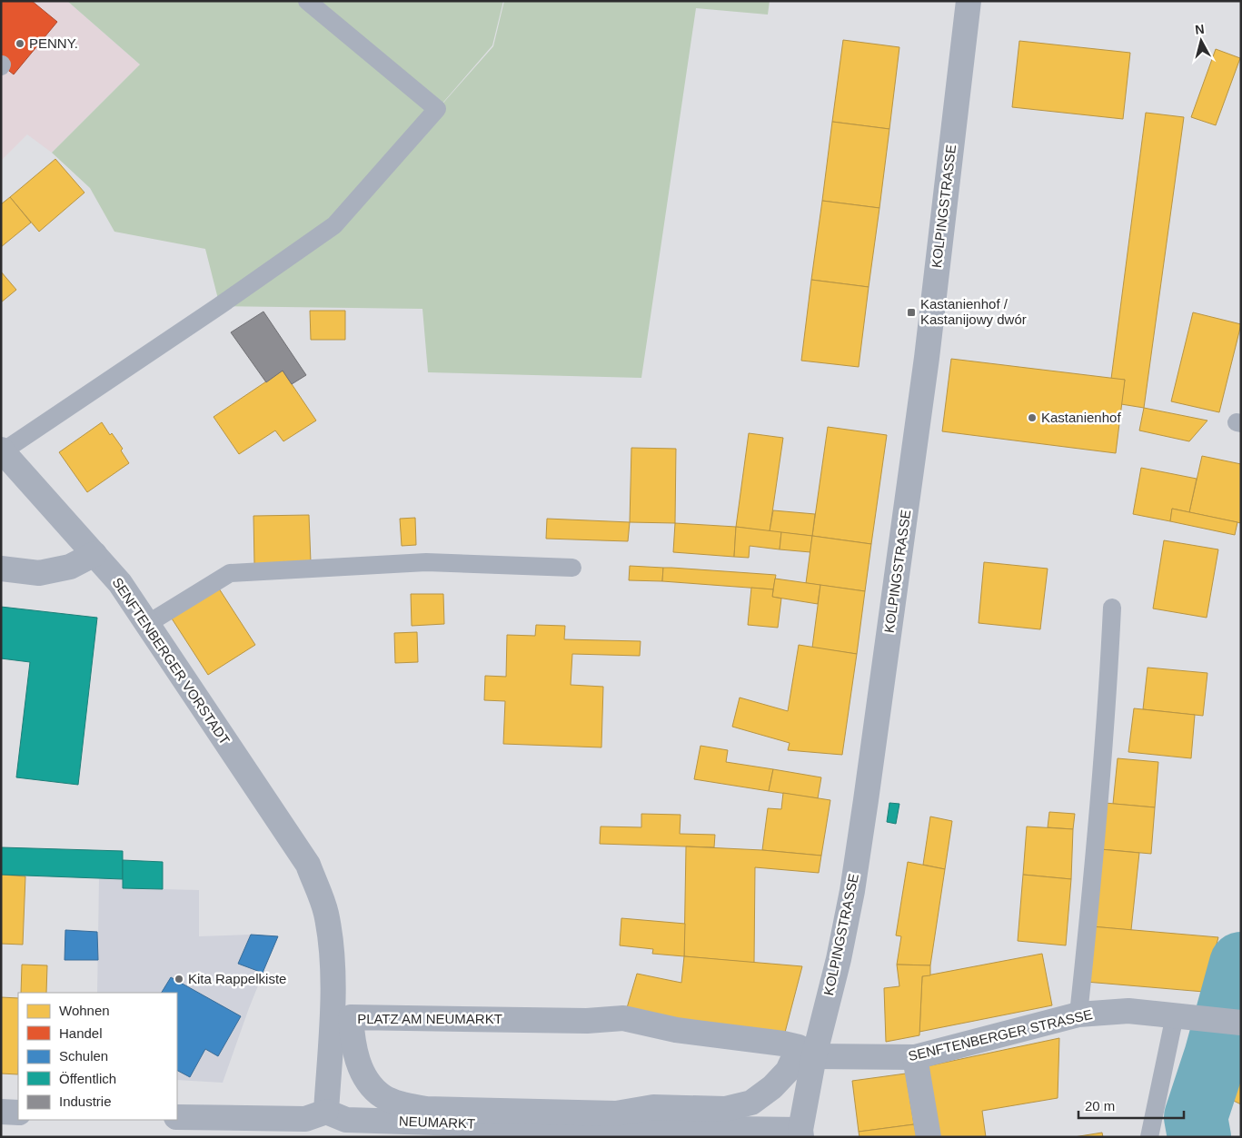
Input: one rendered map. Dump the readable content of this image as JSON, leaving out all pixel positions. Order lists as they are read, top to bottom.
{
  "streets": {
    "street": [
      "KOLPINGSTRASSE",
      "SENFTENBERGER VORSTADT",
      "PLATZ AM NEUMARKT",
      "SENFTENBERGER STRASSE",
      "NEUMARKT"
    ]
  },
  "crossings": [
    ["KOLPINGSTRASSE", "SENFTENBERGER STRASSE"],
    ["KOLPINGSTRASSE", "NEUMARKT"],
    ["SENFTENBERGER VORSTADT", "NEUMARKT"]
  ],
  "places": {
    "other": ["PENNY.", "Kastanienhof", "Kita Rappelkiste"],
    "transit": ["Kastanienhof / Kastanijowy dwór"]
  },
  "legend": [
    "Wohnen",
    "Handel",
    "Schulen",
    "Öffentlich",
    "Industrie"
  ],
  "scale_bar": "20 m",
  "north": "top"
}
